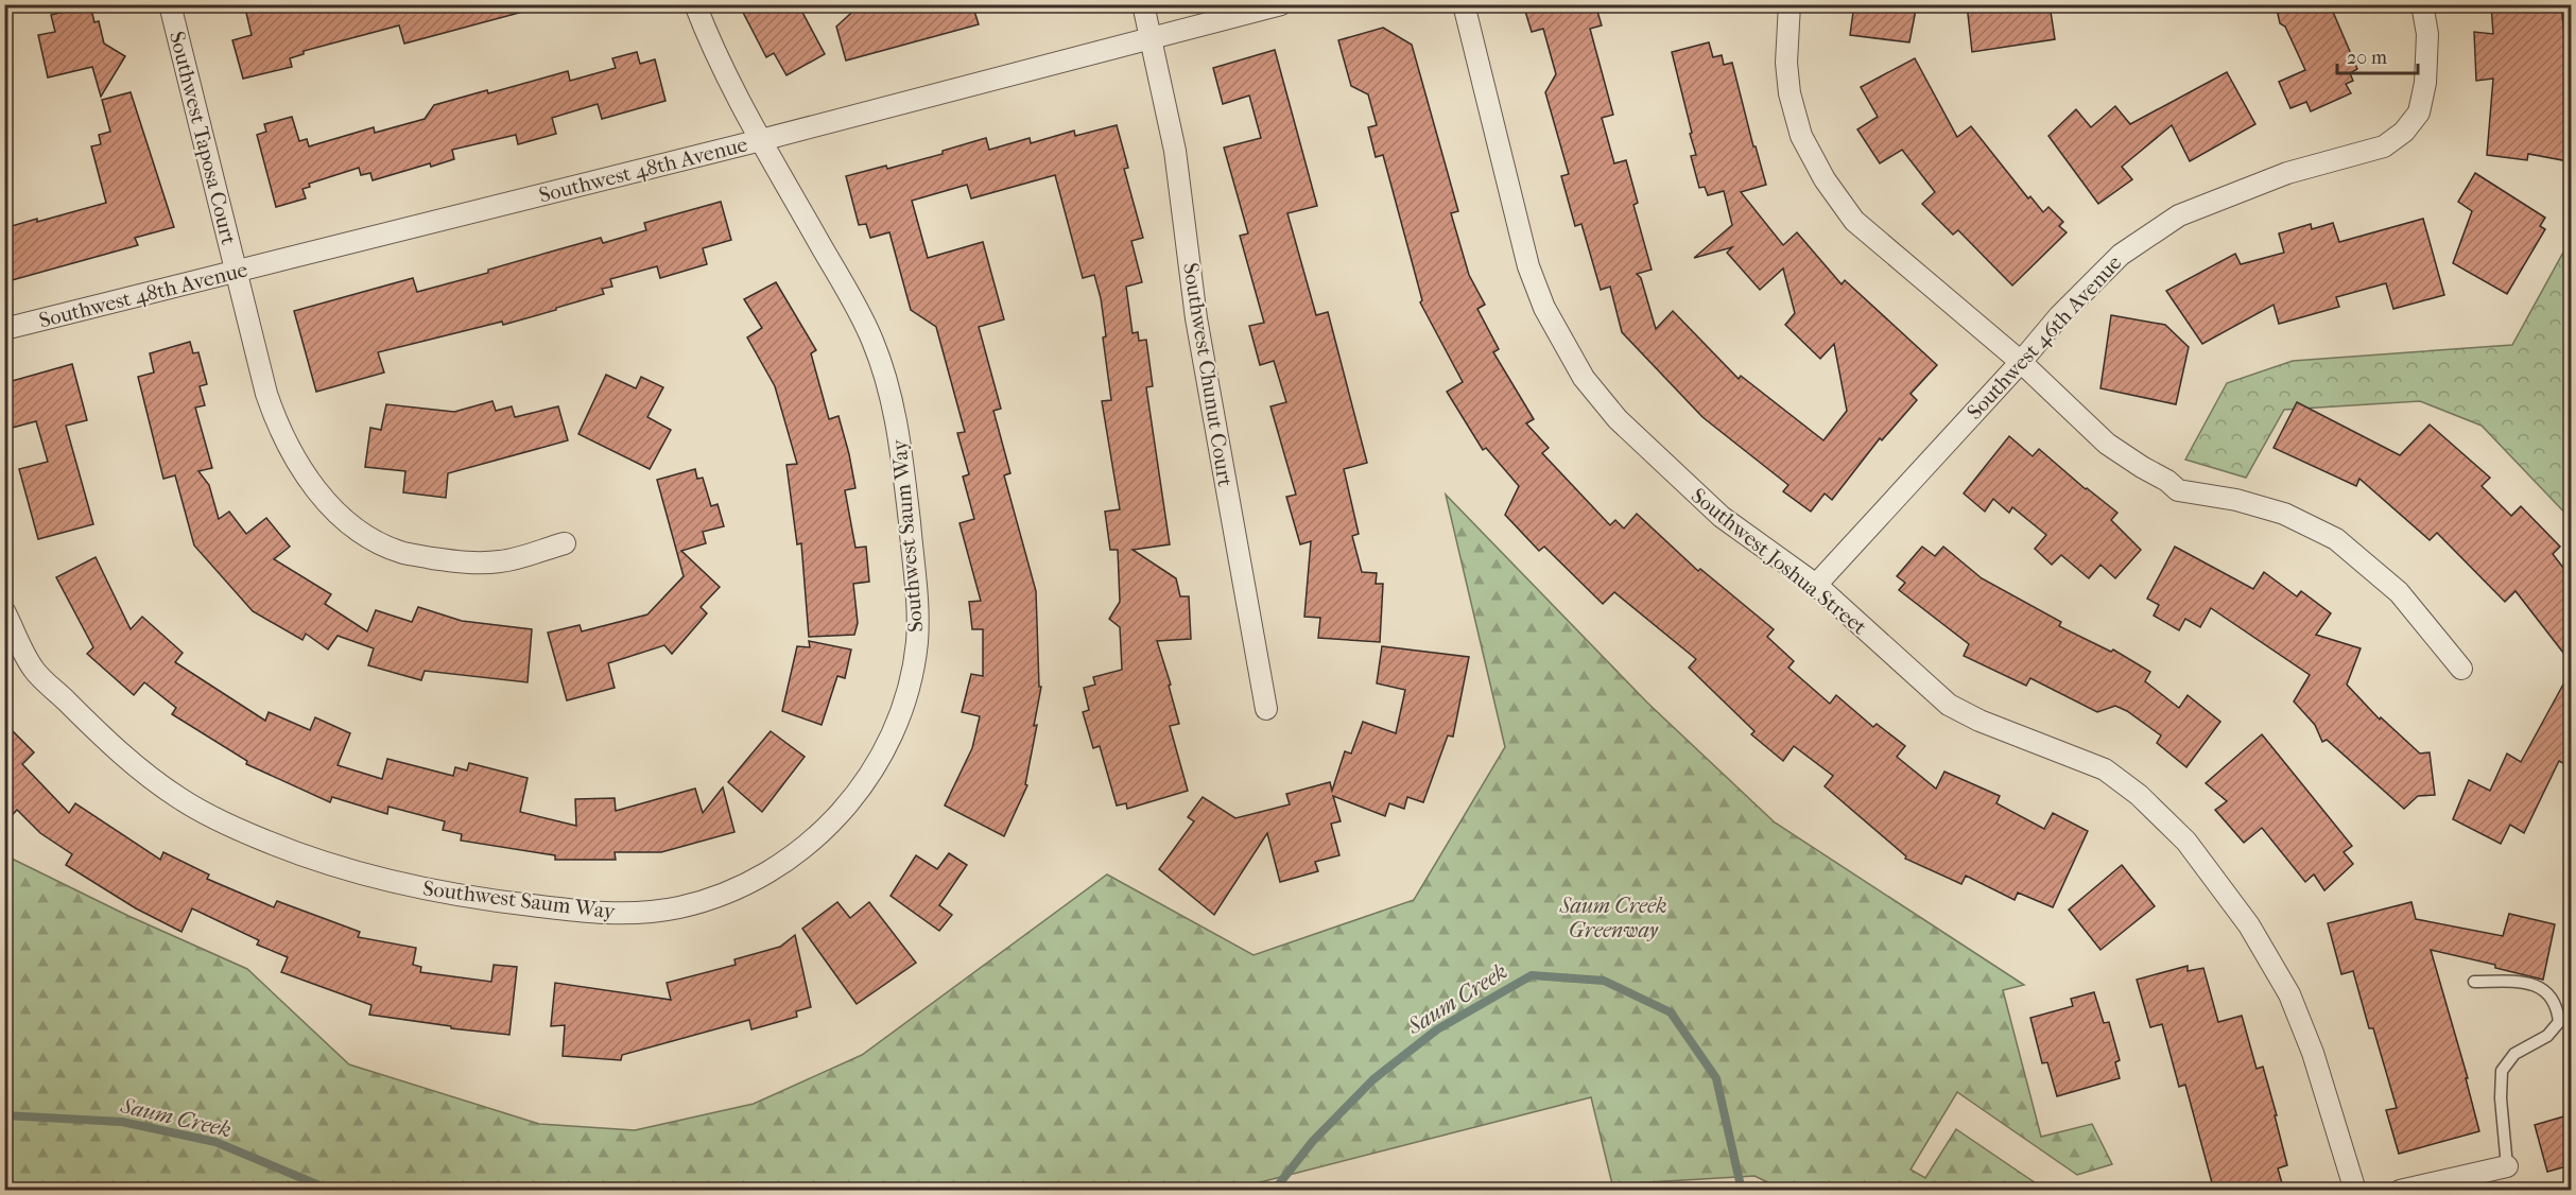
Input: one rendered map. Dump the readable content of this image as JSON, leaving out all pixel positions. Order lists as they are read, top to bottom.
{
  "streets": {
    "street": [
      "Southwest Taposa Court",
      "Southwest 48th Avenue",
      "Southwest 46th Avenue",
      "Southwest Chunut Court",
      "Southwest Saum Way",
      "Southwest Joshua Street"
    ]
  },
  "crossings": [
    ["Southwest Taposa Court", "Southwest 48th Avenue"],
    ["Southwest 48th Avenue", "Southwest Chunut Court"],
    ["Southwest 48th Avenue", "Southwest Saum Way"],
    ["Southwest 46th Avenue", "Southwest Joshua Street"]
  ],
  "water": ["Saum Creek"],
  "parks": ["Saum Creek Greenway"],
  "scale_bar": "20 m"
}
